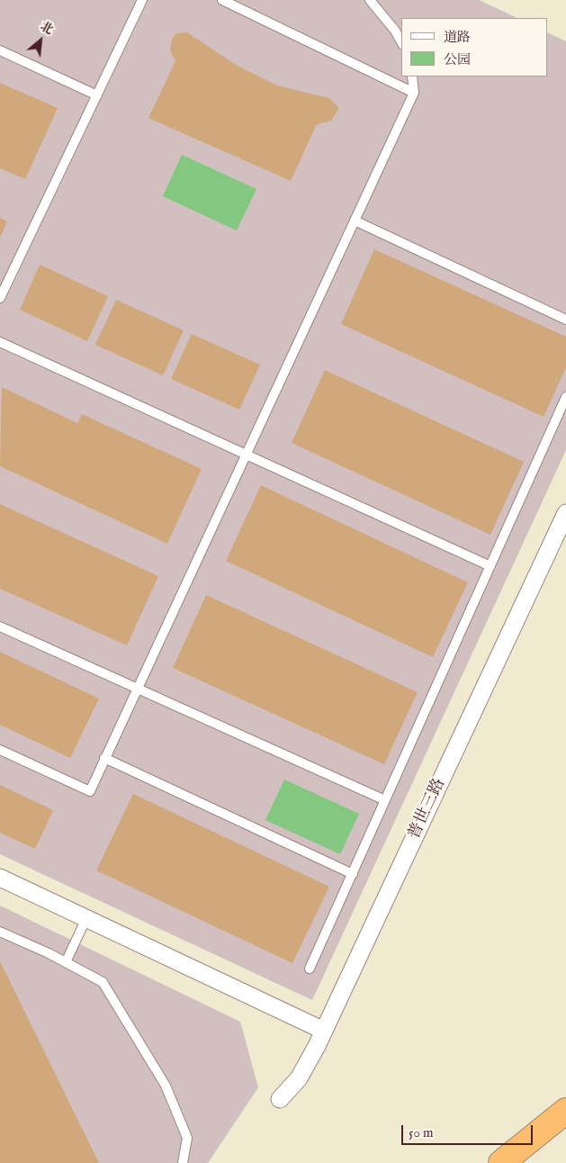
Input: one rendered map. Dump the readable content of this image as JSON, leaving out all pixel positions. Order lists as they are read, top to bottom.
{
  "streets": {
    "street": ["普世三路"]
  },
  "legend": ["道路", "公园"],
  "scale_bar": "50 m",
  "north": "top right"
}
